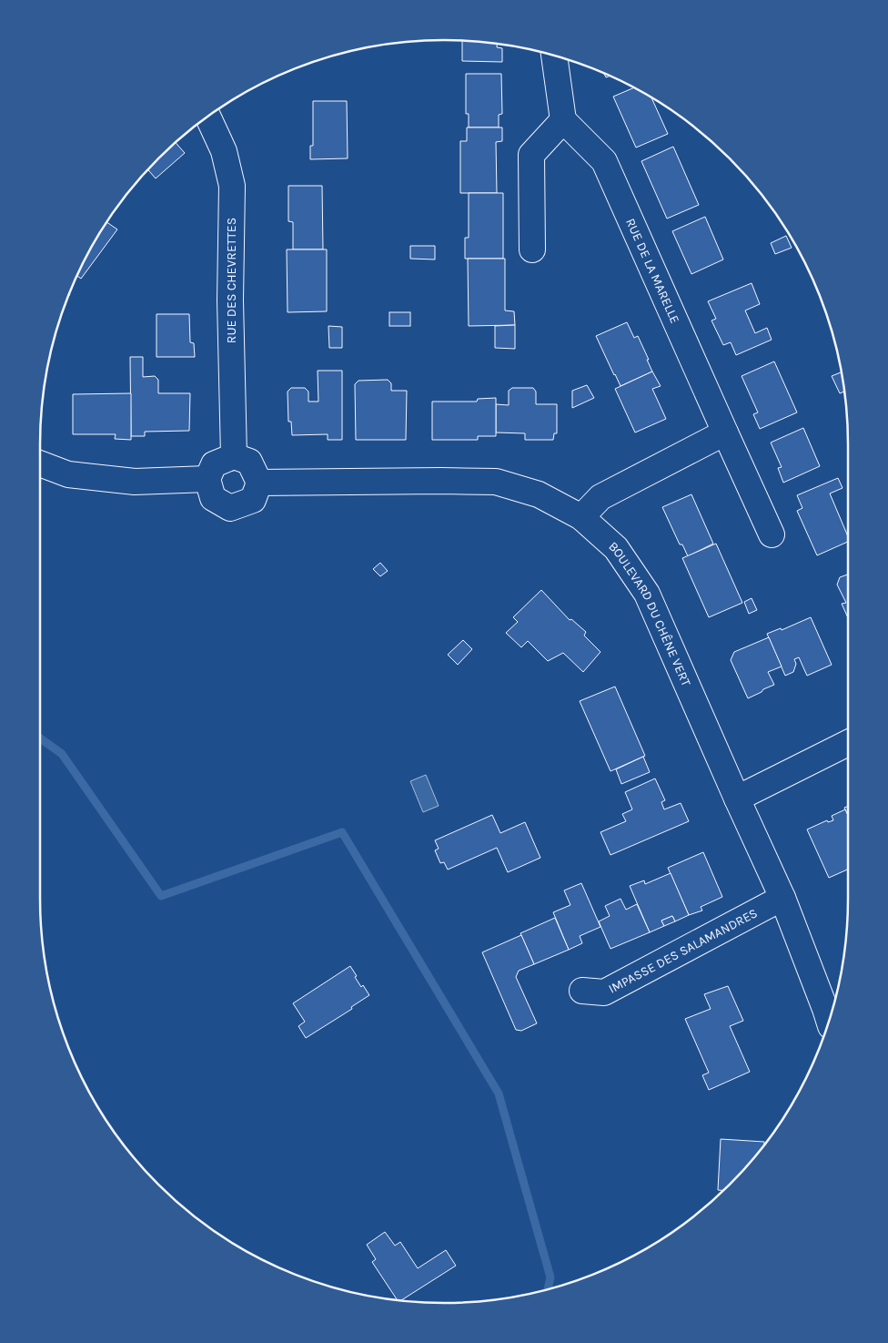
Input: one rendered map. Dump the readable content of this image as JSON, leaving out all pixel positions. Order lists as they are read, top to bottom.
{
  "streets": {
    "street": [
      "RUE DE LA MARELLE",
      "RUE DES CHEVRETTES",
      "BOULEVARD DU CHÊNE VERT",
      "IMPASSE DES SALAMANDRES"
    ]
  },
  "crossings": [
    ["RUE DES CHEVRETTES", "BOULEVARD DU CHÊNE VERT"],
    ["BOULEVARD DU CHÊNE VERT", "IMPASSE DES SALAMANDRES"]
  ]
}
